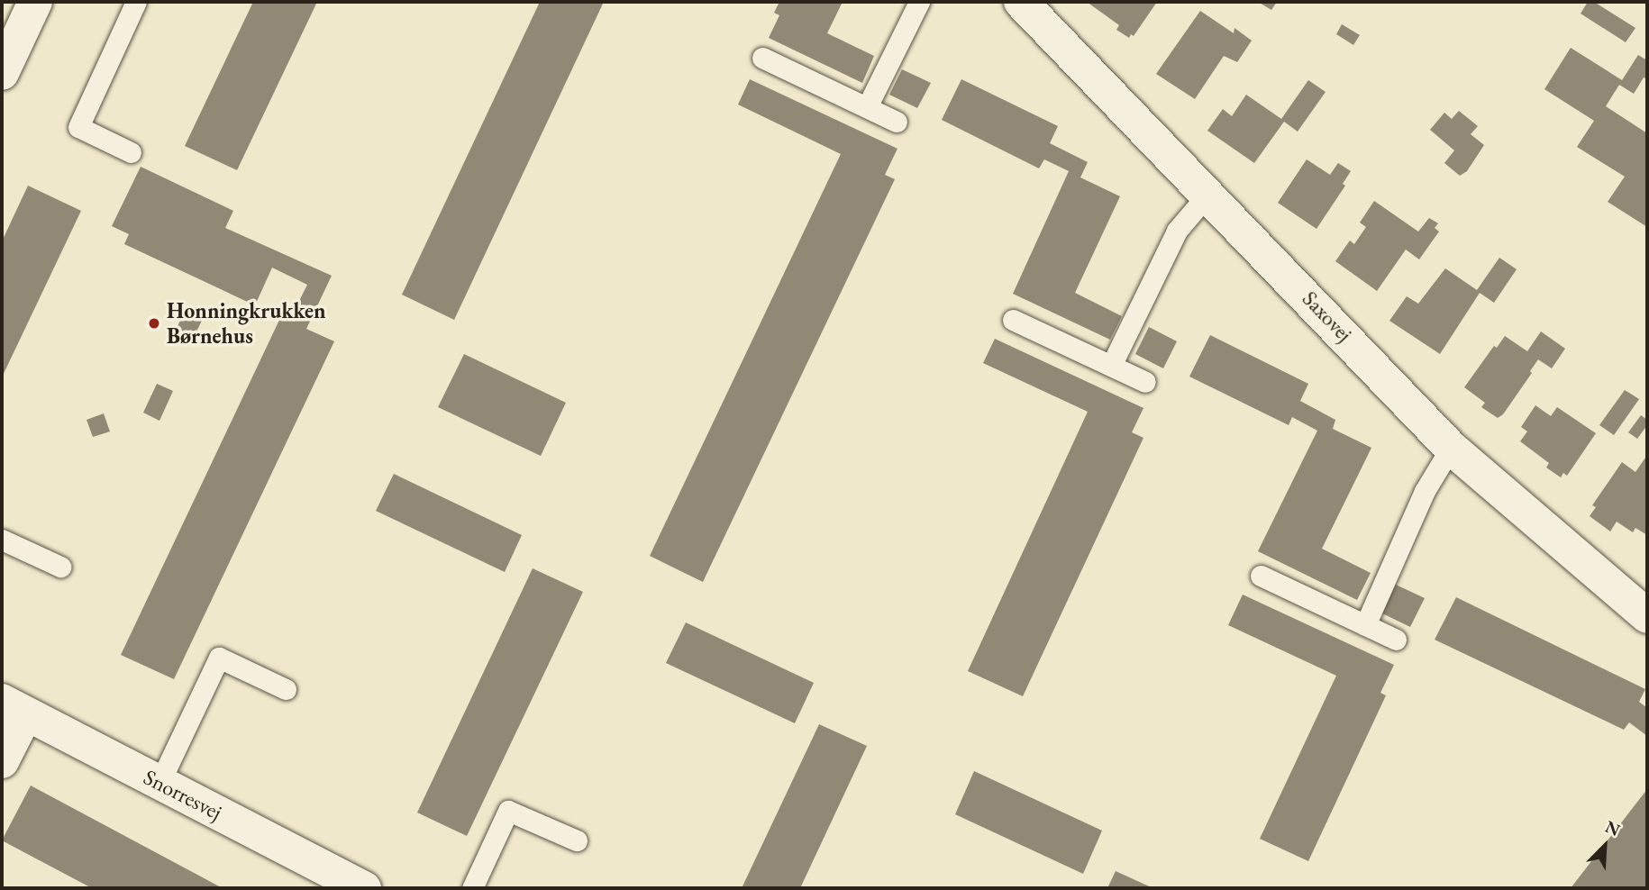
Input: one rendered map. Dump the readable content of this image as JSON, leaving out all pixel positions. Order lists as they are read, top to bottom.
{
  "streets": {
    "street": ["Saxovej", "Snorresvej"]
  },
  "places": ["Honningkrukken Børnehus"],
  "north": "top right"
}
